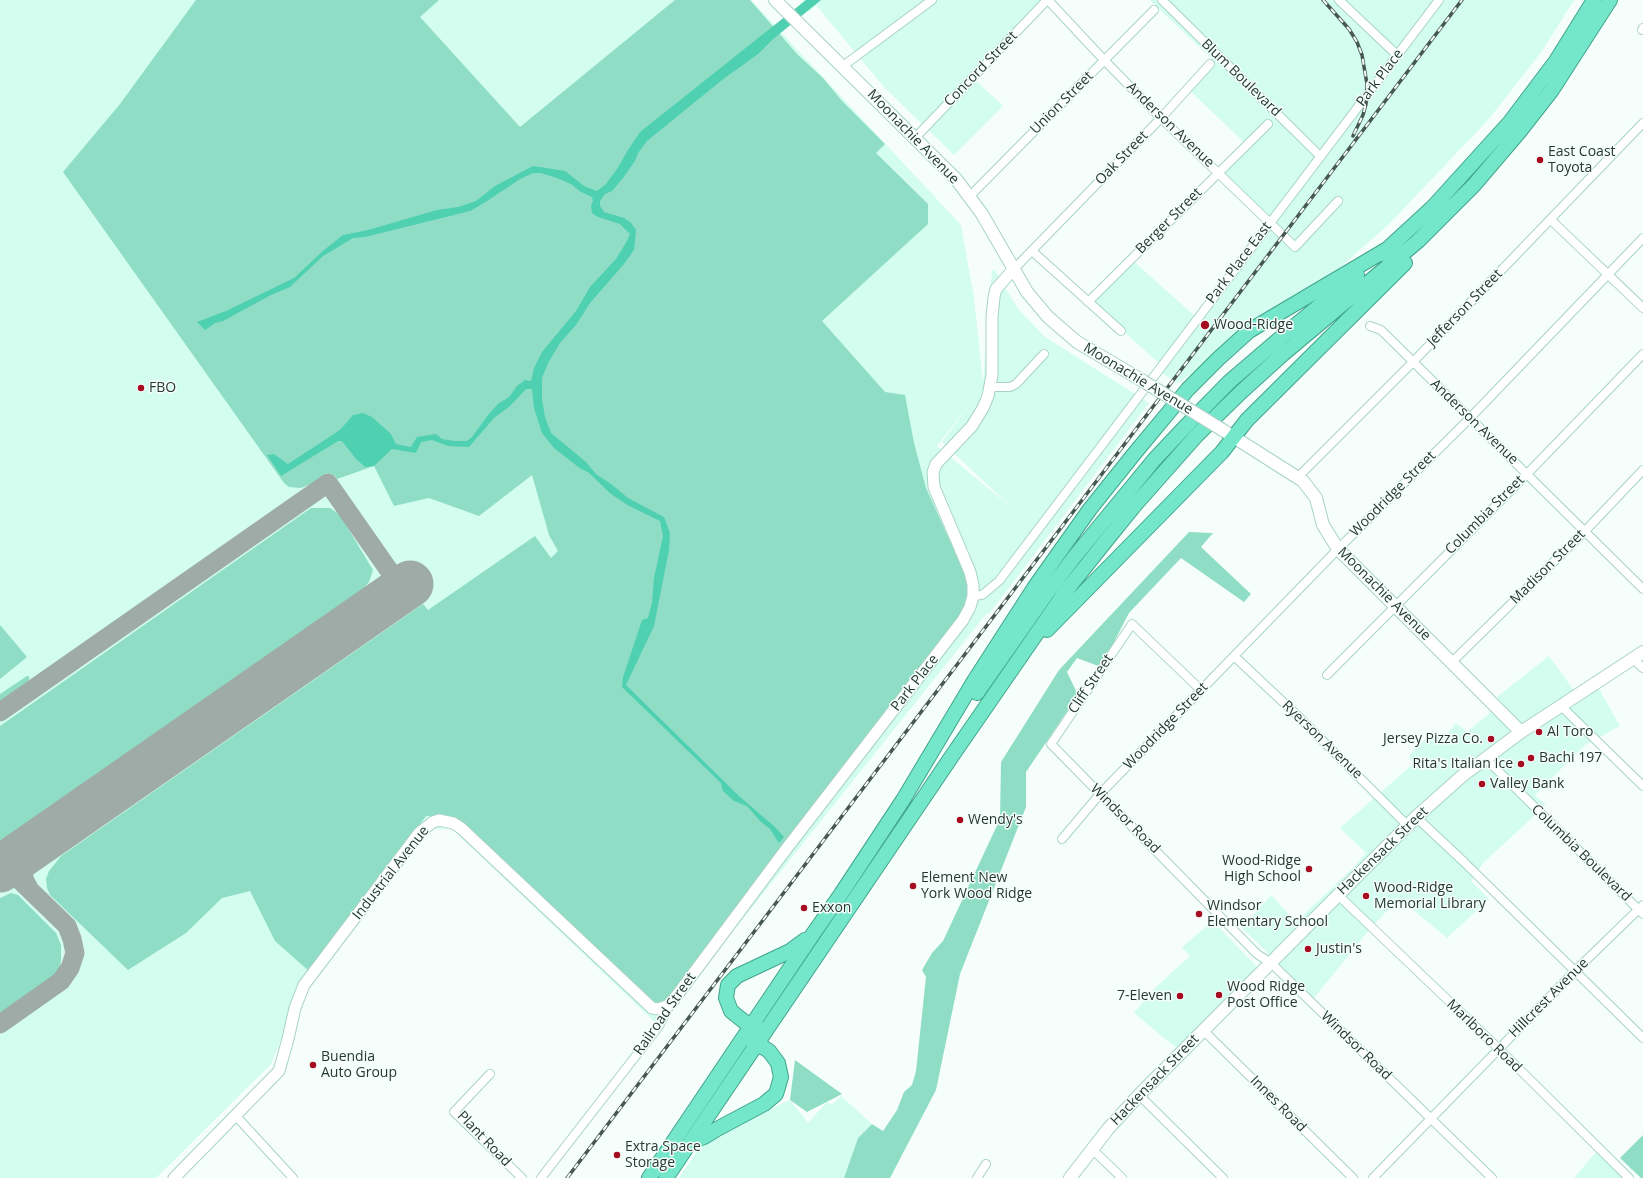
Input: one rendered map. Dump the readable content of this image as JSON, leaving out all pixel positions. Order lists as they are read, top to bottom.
{
  "streets": {
    "main road": ["Moonachie Avenue", "Hackensack Street"],
    "street": [
      "Concord Street",
      "Blum Boulevard",
      "Park Place",
      "Union Street",
      "Anderson Avenue",
      "Oak Street",
      "Berger Street",
      "Park Place East",
      "Jefferson Street",
      "Woodridge Street",
      "Columbia Street",
      "Madison Street",
      "Cliff Street",
      "Ryerson Avenue",
      "Windsor Road",
      "Columbia Boulevard",
      "Industrial Avenue",
      "Hillcrest Avenue",
      "Railroad Street",
      "Marlboro Road",
      "Innes Road",
      "Plant Road"
    ]
  },
  "crossings": [
    ["Concord Street", "Anderson Avenue"],
    ["Concord Street", "Moonachie Avenue"],
    ["Blum Boulevard", "Park Place"],
    ["Blum Boulevard", "Park Place East"],
    ["Park Place", "Park Place East"],
    ["Park Place", "Railroad Street"],
    ["Union Street", "Anderson Avenue"],
    ["Union Street", "Moonachie Avenue"],
    ["Anderson Avenue", "Oak Street"],
    ["Anderson Avenue", "Berger Street"],
    ["Anderson Avenue", "Park Place East"],
    ["Anderson Avenue", "Jefferson Street"],
    ["Anderson Avenue", "Woodridge Street"],
    ["Anderson Avenue", "Columbia Street"],
    ["Anderson Avenue", "Madison Street"],
    ["Moonachie Avenue", "Oak Street"],
    ["Moonachie Avenue", "Jefferson Street"],
    ["Moonachie Avenue", "Woodridge Street"],
    ["Moonachie Avenue", "Columbia Street"],
    ["Moonachie Avenue", "Madison Street"],
    ["Moonachie Avenue", "Hackensack Street"],
    ["Woodridge Street", "Cliff Street"],
    ["Woodridge Street", "Ryerson Avenue"],
    ["Woodridge Street", "Windsor Road"],
    ["Cliff Street", "Windsor Road"],
    ["Ryerson Avenue", "Hackensack Street"],
    ["Ryerson Avenue", "Hillcrest Avenue"],
    ["Windsor Road", "Hackensack Street"],
    ["Windsor Road", "Hillcrest Avenue"],
    ["Hackensack Street", "Columbia Boulevard"],
    ["Hackensack Street", "Marlboro Road"],
    ["Hackensack Street", "Innes Road"],
    ["Columbia Boulevard", "Hillcrest Avenue"],
    ["Industrial Avenue", "Railroad Street"],
    ["Hillcrest Avenue", "Marlboro Road"]
  ],
  "places": [
    "East Coast Toyota",
    "Wood-Ridge",
    "FBO",
    "Al Toro",
    "Jersey Pizza Co.",
    "Bachi 197",
    "Rita's Italian Ice",
    "Valley Bank",
    "Wendy's",
    "Wood-Ridge High School",
    "Element New York Wood Ridge",
    "Wood-Ridge Memorial Library",
    "Exxon",
    "Windsor Elementary School",
    "Justin's",
    "Wood Ridge Post Office",
    "7-Eleven",
    "Buendia Auto Group",
    "Extra Space Storage"
  ]
}
